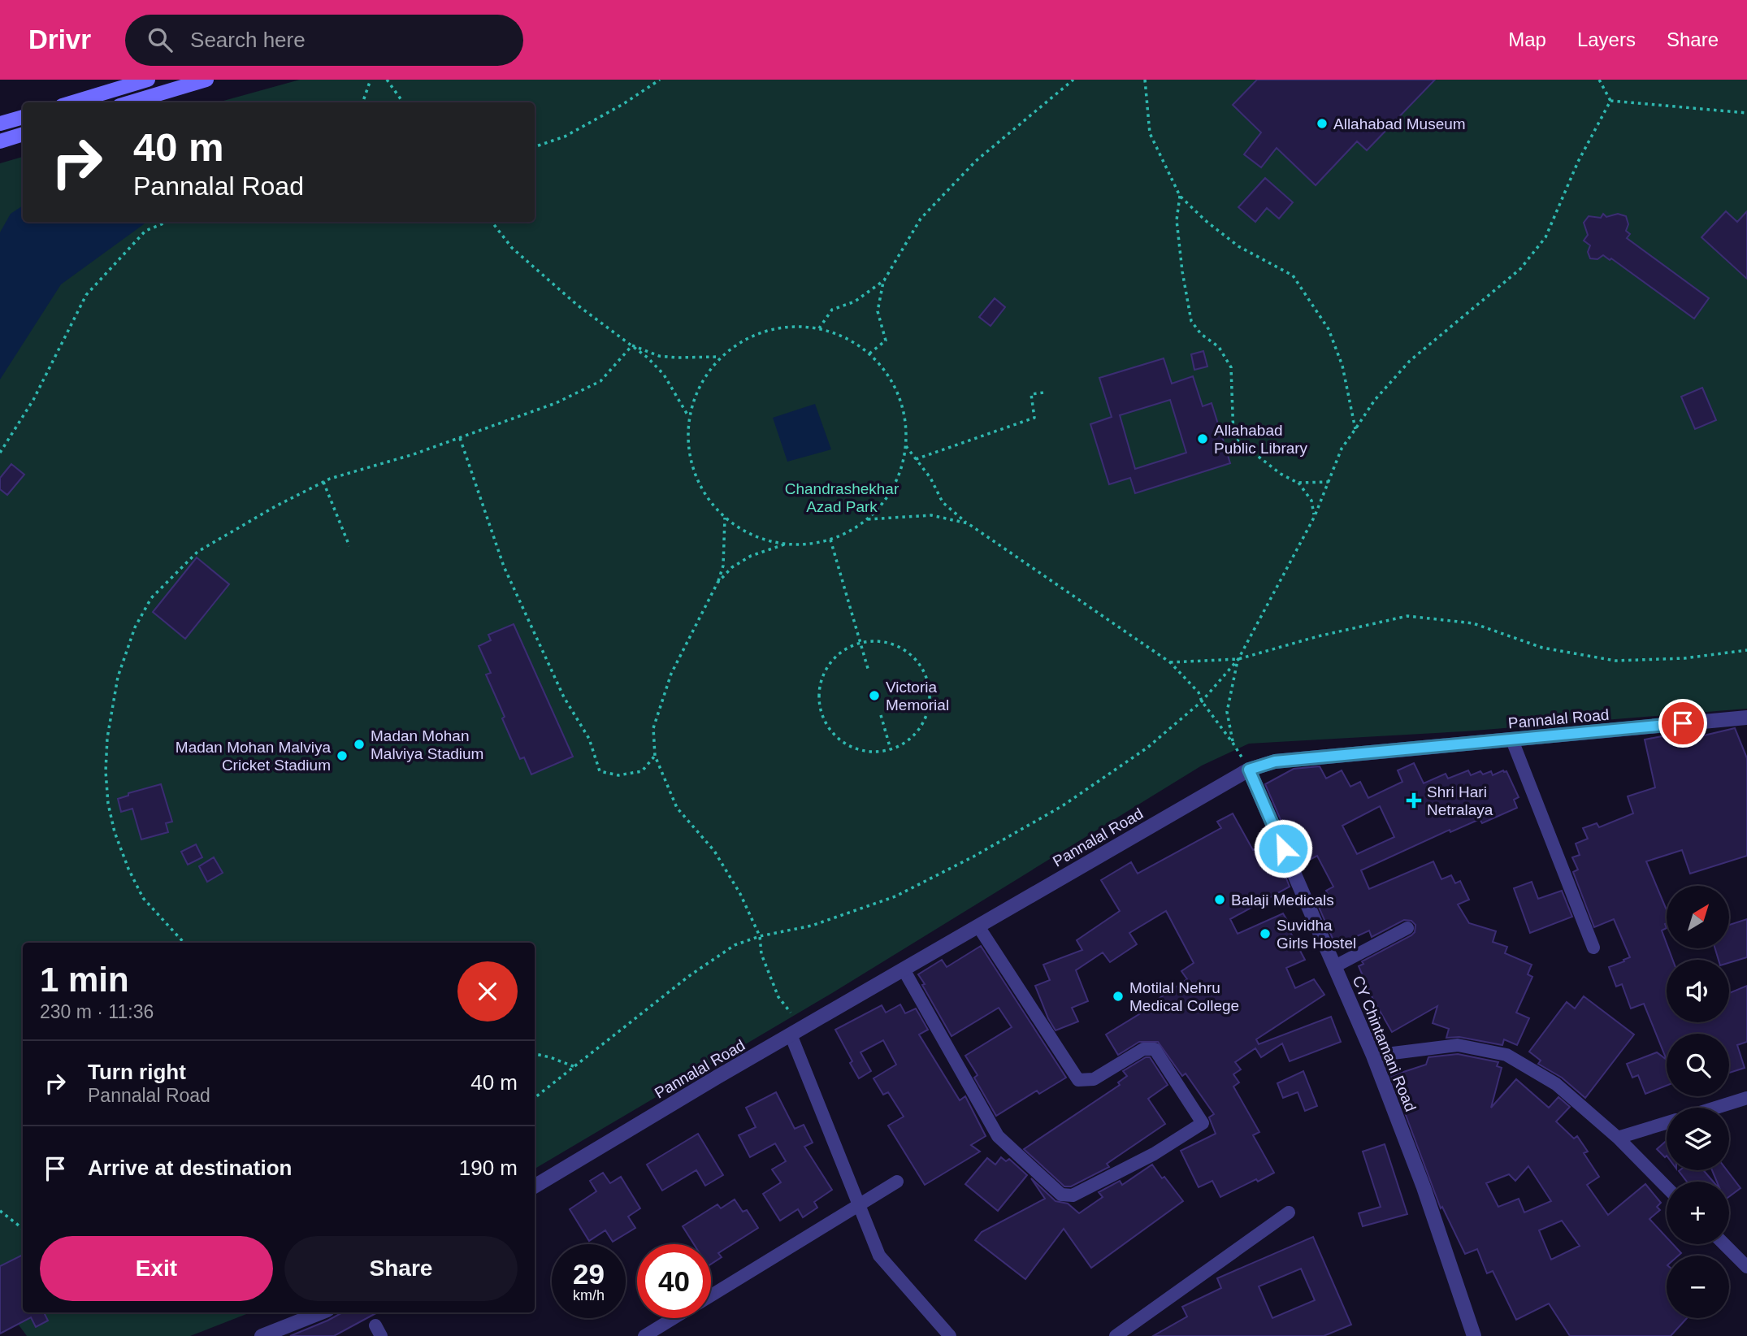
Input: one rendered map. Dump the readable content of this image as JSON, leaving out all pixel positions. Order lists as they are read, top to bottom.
{
  "streets": {
    "street": ["Pannalal Road", "CY Chintamani Road"]
  },
  "crossings": [
    ["Pannalal Road", "CY Chintamani Road"]
  ],
  "parks": ["Chandrashekhar Azad Park"],
  "places": {
    "other": [
      "Allahabad Museum",
      "Allahabad Public Library",
      "Victoria Memorial",
      "Madan Mohan Malviya Stadium",
      "Madan Mohan Malviya Cricket Stadium",
      "Balaji Medicals",
      "Suvidha Girls Hostel",
      "Motilal Nehru Medical College"
    ],
    "health": ["Shri Hari Netralaya"]
  },
  "north": "top right",
  "page": {
    "header": "Drivr",
    "search": "Search here",
    "nav": ["Map", "Layers", "Share"],
    "turn": ["40 m", "Pannalal Road"],
    "map_buttons": ["+", "−"],
    "heading": ["1 min", "230 m · 11:36"],
    "list": [
      {
        "name": "Turn right",
        "note": "Pannalal Road",
        "value": "40 m"
      },
      {
        "name": "Arrive at destination",
        "value": "190 m"
      }
    ],
    "buttons": ["Exit", "Share"],
    "speed": "29 km/h",
    "limit": "40"
  }
}
